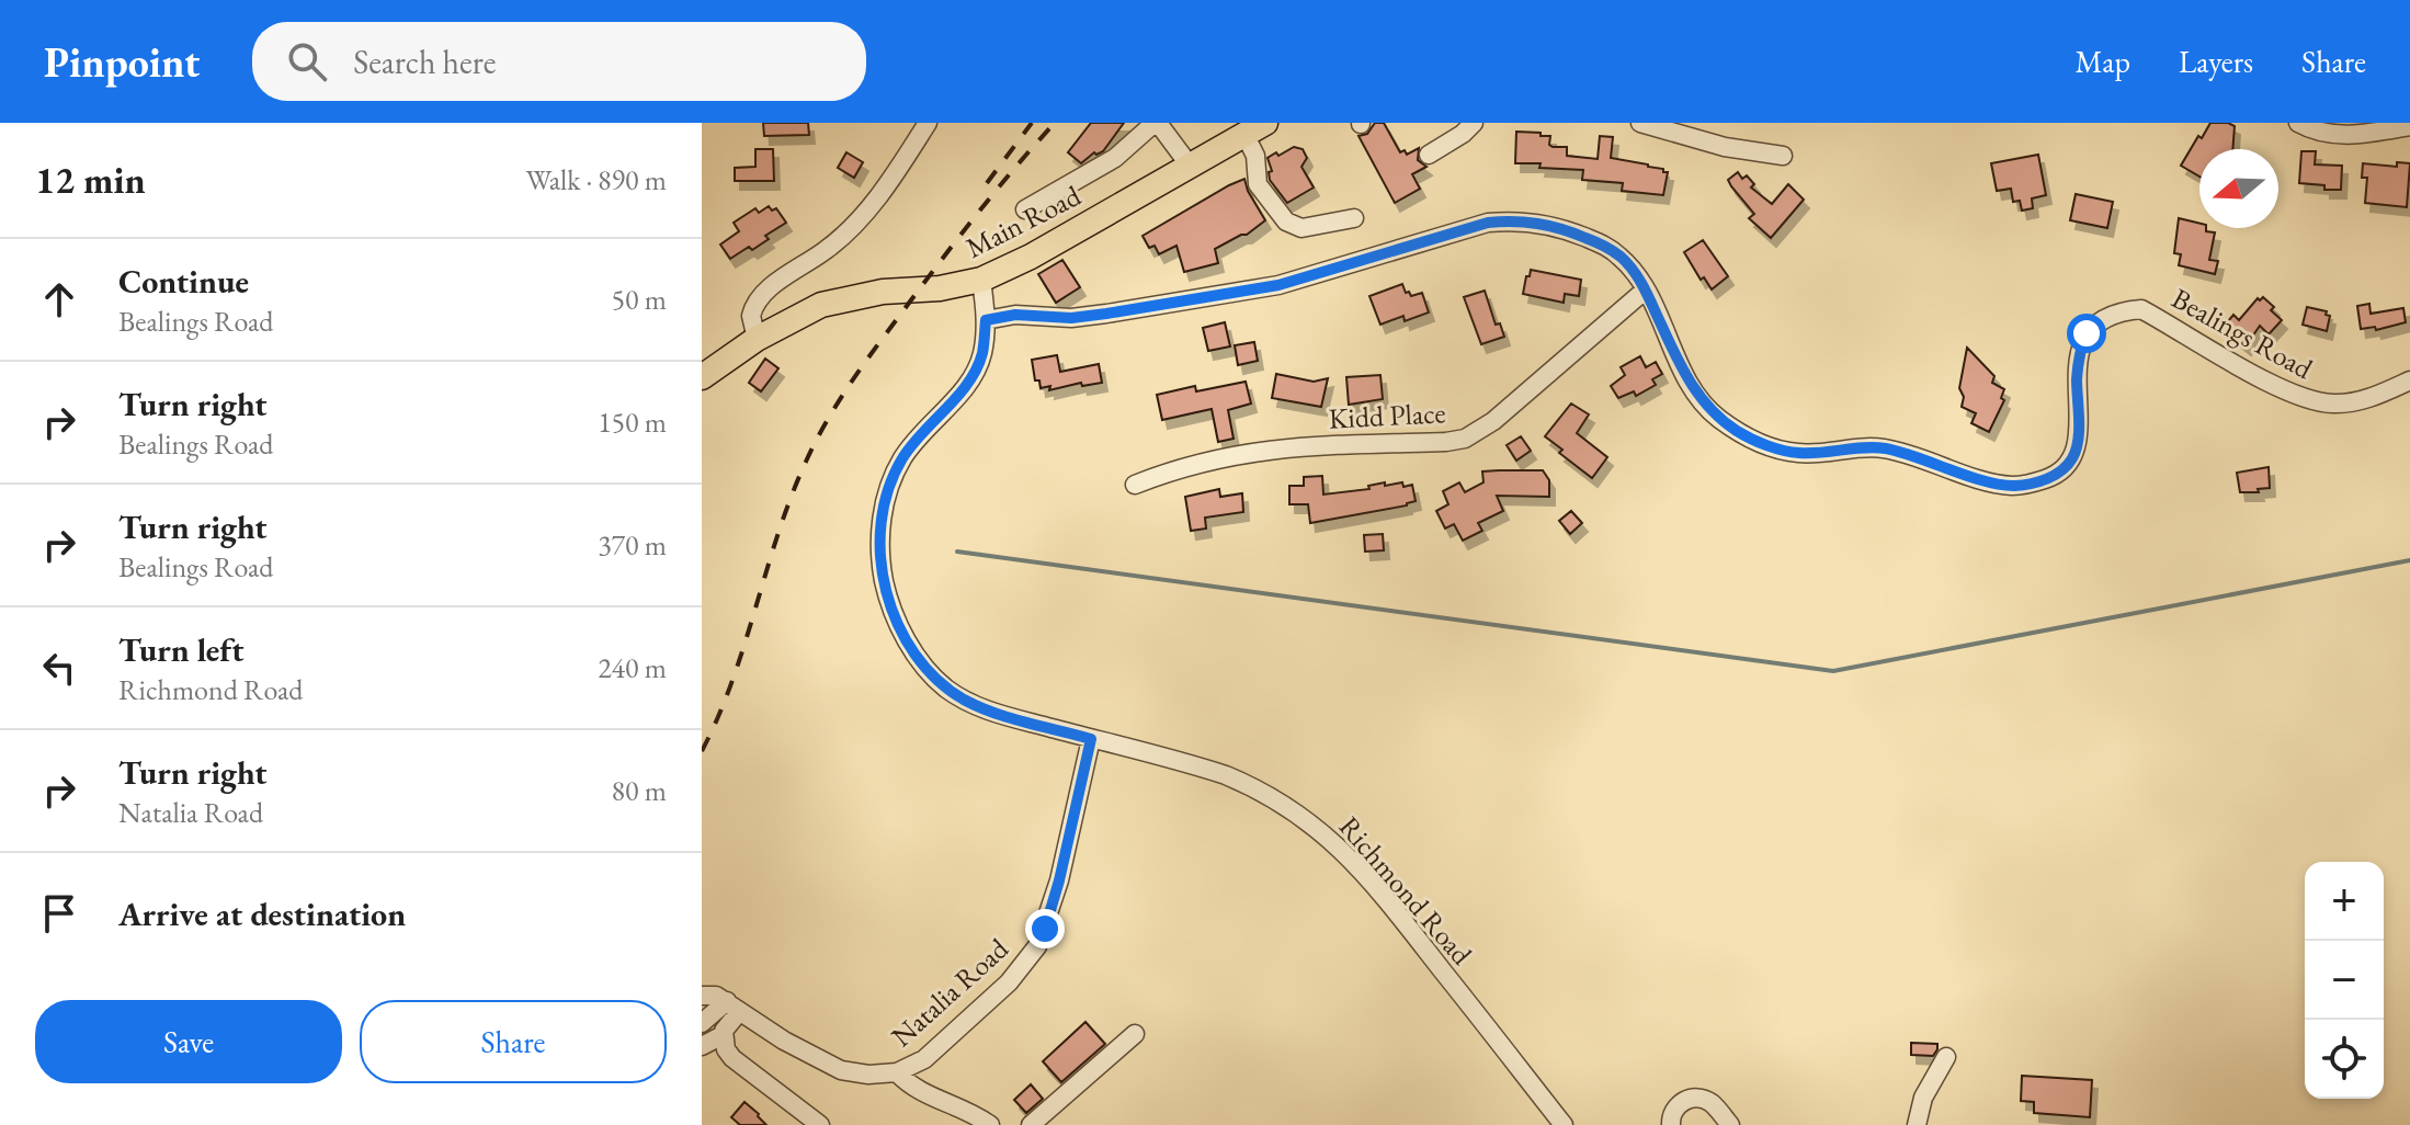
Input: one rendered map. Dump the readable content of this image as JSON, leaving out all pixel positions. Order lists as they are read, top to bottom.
{
  "streets": {
    "main road": ["Main Road"],
    "street": [
      "Bealings Road",
      "Kidd Place",
      "Richmond Road",
      "Natalia Road"
    ]
  },
  "crossings": [
    ["Main Road", "Richmond Road"],
    ["Bealings Road", "Kidd Place"],
    ["Bealings Road", "Richmond Road"],
    ["Richmond Road", "Natalia Road"]
  ],
  "north": "left",
  "page": {
    "header": "Pinpoint",
    "search": "Search here",
    "nav": ["Map", "Layers", "Share"],
    "heading": ["12 min", "Walk · 890 m"],
    "list": [
      ["Continue", "Bealings Road", "50 m"],
      ["Turn right", "Bealings Road", "150 m"],
      ["Turn right", "Bealings Road", "370 m"],
      ["Turn left", "Richmond Road", "240 m"],
      ["Turn right", "Natalia Road", "80 m"],
      "Arrive at destination"
    ],
    "map_buttons": ["+", "−"],
    "buttons": ["Save", "Share"]
  }
}
